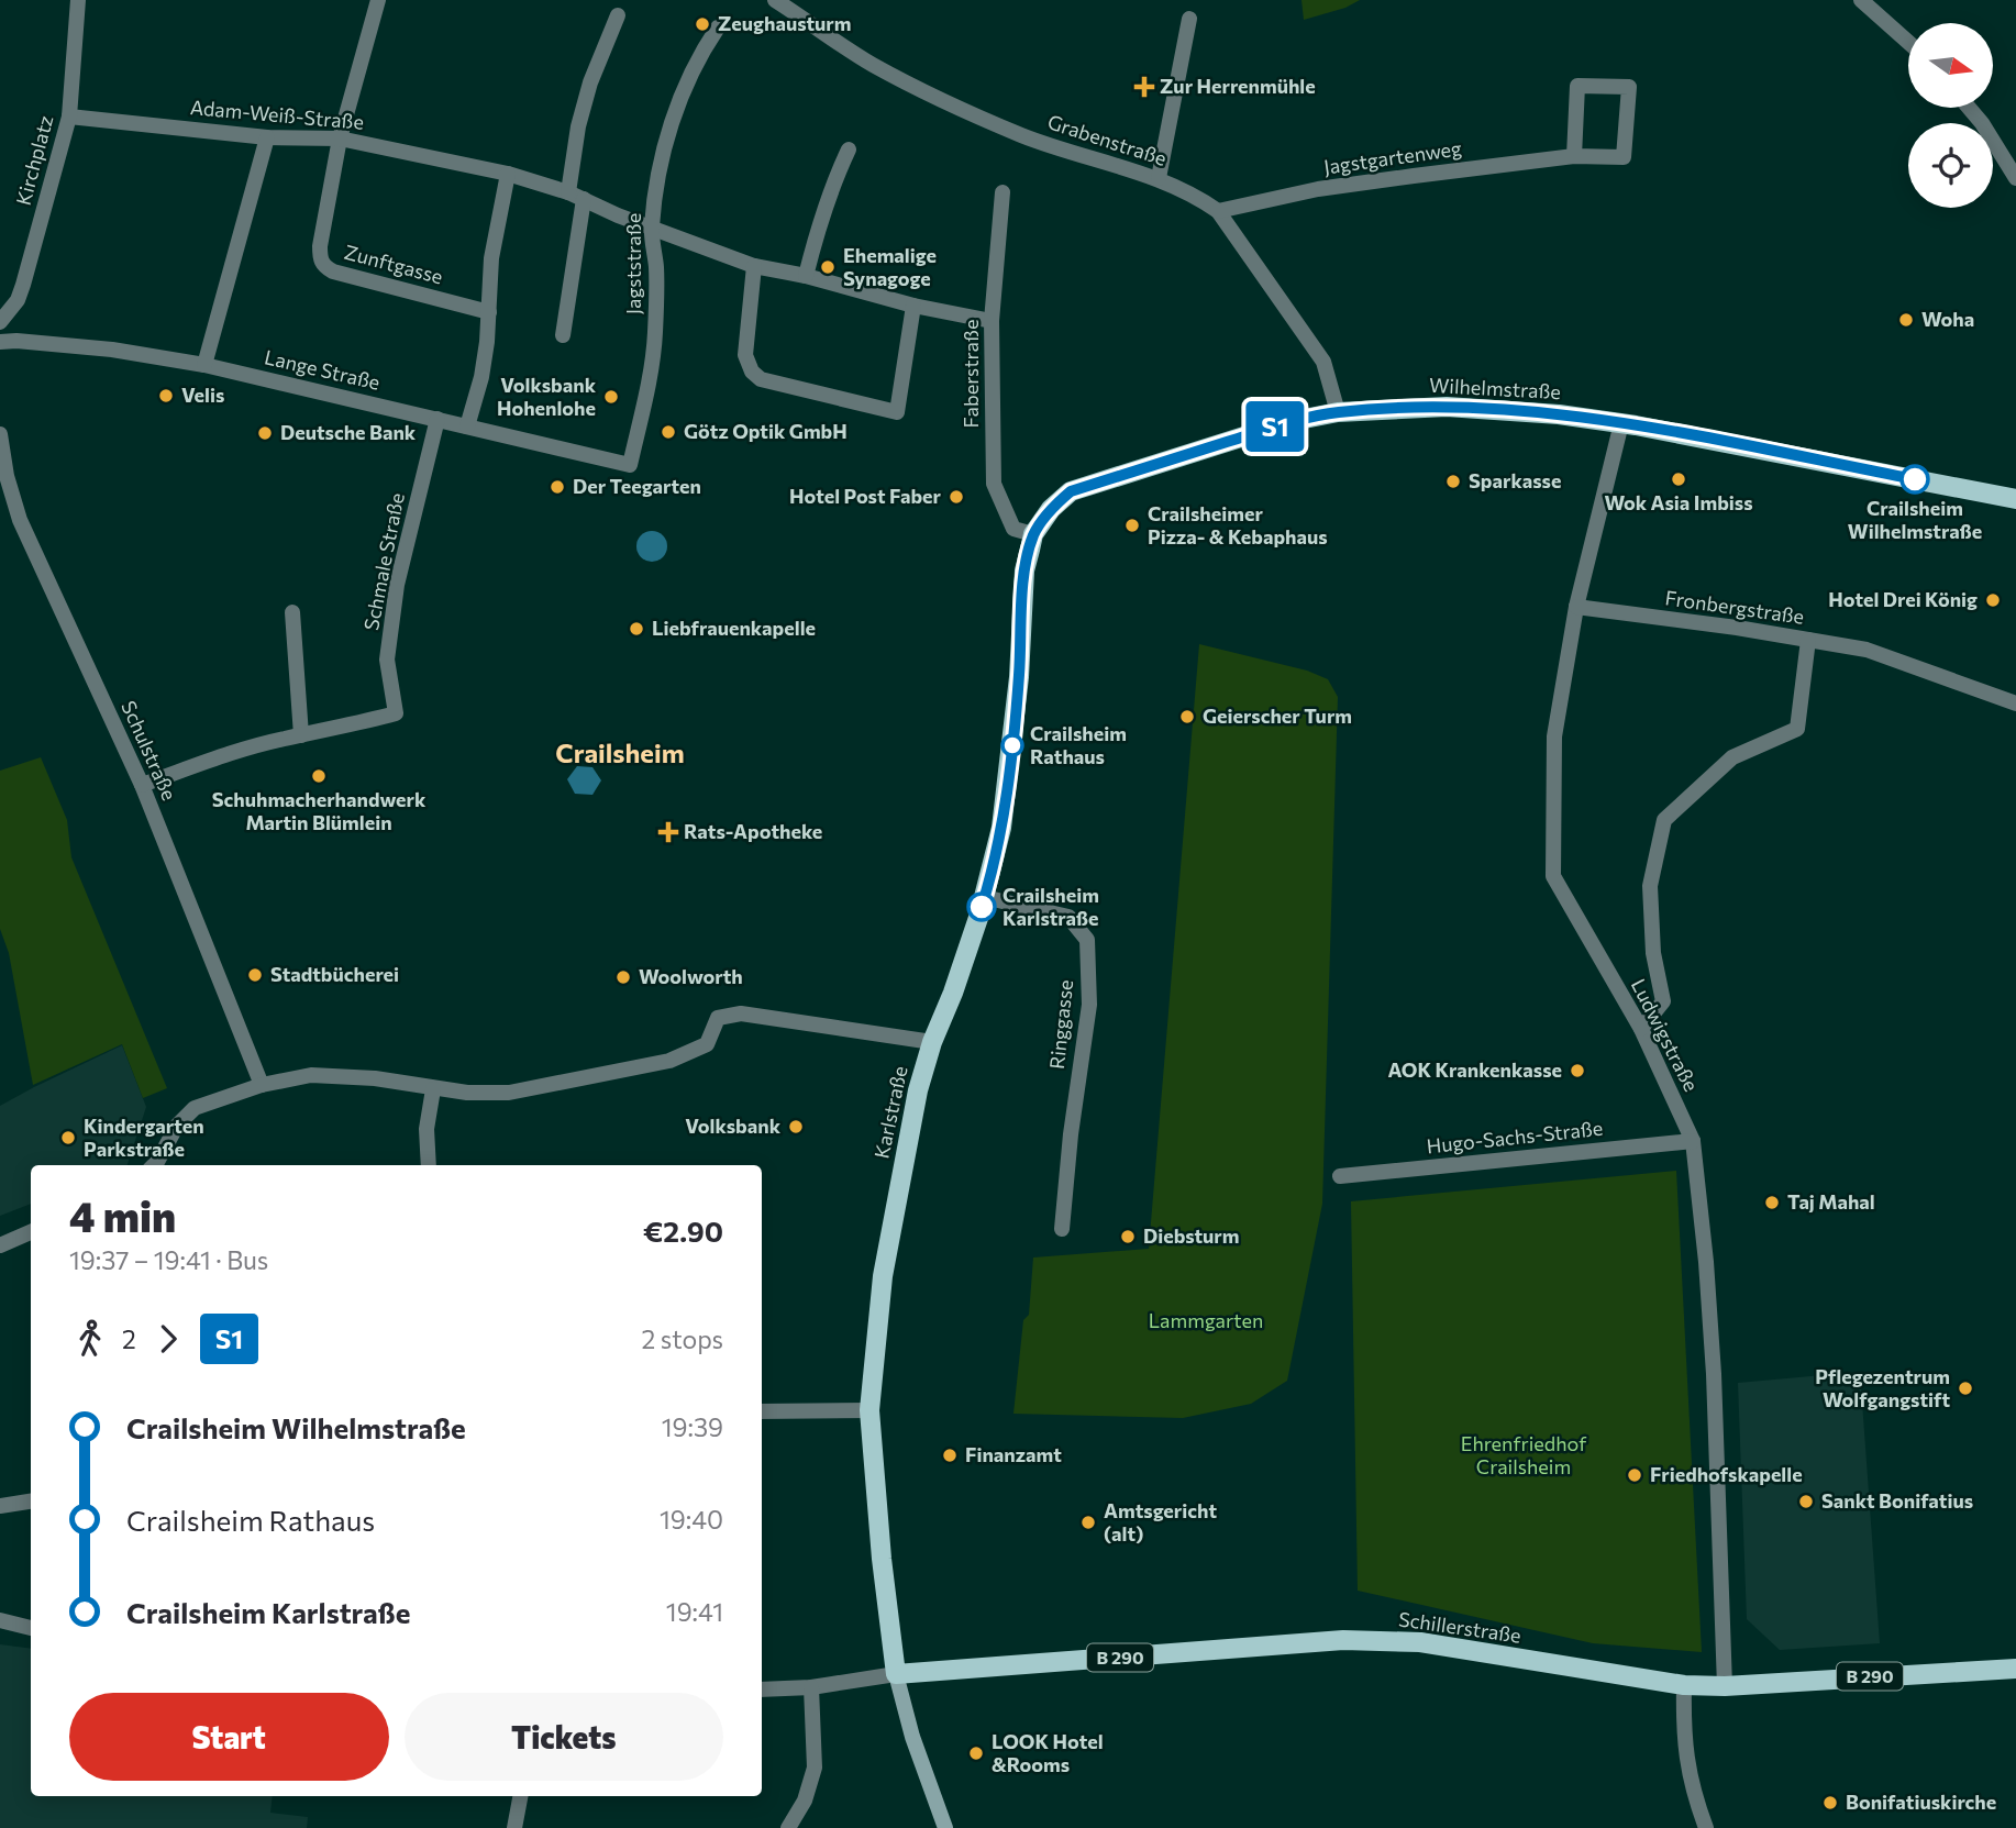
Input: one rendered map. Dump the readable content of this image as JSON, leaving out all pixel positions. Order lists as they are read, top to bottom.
{
  "streets": {
    "main road": [
      "Wilhelmstraße",
      "Karlstraße",
      "Schillerstraße",
      "B 290"
    ],
    "street": [
      "Adam-Weiß-Straße",
      "Grabenstraße",
      "Jagstgartenweg",
      "Kirchplatz",
      "Jagststraße",
      "Zunftgasse",
      "Lange Straße",
      "Faberstraße",
      "Schmale Straße",
      "Fronbergstraße",
      "Schulstraße",
      "Ringgasse",
      "Ludwigstraße",
      "Hugo-Sachs-Straße"
    ]
  },
  "crossings": [
    ["Adam-Weiß-Straße", "Kirchplatz"],
    ["Adam-Weiß-Straße", "Jagststraße"],
    ["Adam-Weiß-Straße", "Zunftgasse"],
    ["Adam-Weiß-Straße", "Faberstraße"],
    ["Grabenstraße", "Jagstgartenweg"],
    ["Grabenstraße", "Wilhelmstraße"],
    ["Jagststraße", "Lange Straße"],
    ["Lange Straße", "Schmale Straße"],
    ["Faberstraße", "Wilhelmstraße"],
    ["Wilhelmstraße", "Ludwigstraße"],
    ["Wilhelmstraße", "Karlstraße"],
    ["Fronbergstraße", "Ludwigstraße"],
    ["Ringgasse", "Karlstraße"],
    ["Ludwigstraße", "Hugo-Sachs-Straße"],
    ["Ludwigstraße", "Schillerstraße"],
    ["Karlstraße", "Schillerstraße"]
  ],
  "districts": ["Crailsheim"],
  "parks": ["Lammgarten", "Ehrenfriedhof Crailsheim"],
  "places": {
    "other": [
      "Zeughausturm",
      "Ehemalige Synagoge",
      "Woha",
      "Velis",
      "Volksbank Hohenlohe",
      "Götz Optik GmbH",
      "Deutsche Bank",
      "Wok Asia Imbiss",
      "Crailsheim Wilhelmstraße",
      "Sparkasse",
      "Der Teegarten",
      "Hotel Post Faber",
      "Crailsheimer Pizza- & Kebaphaus",
      "Hotel Drei König",
      "Liebfrauenkapelle",
      "Geierscher Turm",
      "Crailsheim Rathaus",
      "Schuhmacherhandwerk Martin Blümlein",
      "Crailsheim Karlstraße",
      "Stadtbücherei",
      "Woolworth",
      "AOK Krankenkasse",
      "Volksbank",
      "Kindergarten Parkstraße",
      "Taj Mahal",
      "Diebsturm",
      "Pflegezentrum Wolfgangstift",
      "Finanzamt",
      "Friedhofskapelle",
      "Sankt Bonifatius",
      "Amtsgericht (alt)",
      "LOOK Hotel &Rooms",
      "Bonifatiuskirche"
    ],
    "health": ["Zur Herrenmühle", "Rats-Apotheke"]
  },
  "lines": ["bus line S1"],
  "north": "right",
  "page": {
    "on_map": "S1",
    "heading": ["4 min", "19:37 – 19:41 · Bus", "€2.90"],
    "legs": ["2", "S1", "2 stops"],
    "list": [
      {
        "name": "Crailsheim Wilhelmstraße",
        "value": "19:39"
      },
      {
        "name": "Crailsheim Rathaus",
        "value": "19:40"
      },
      {
        "name": "Crailsheim Karlstraße",
        "value": "19:41"
      }
    ],
    "buttons": ["Start", "Tickets"]
  }
}
